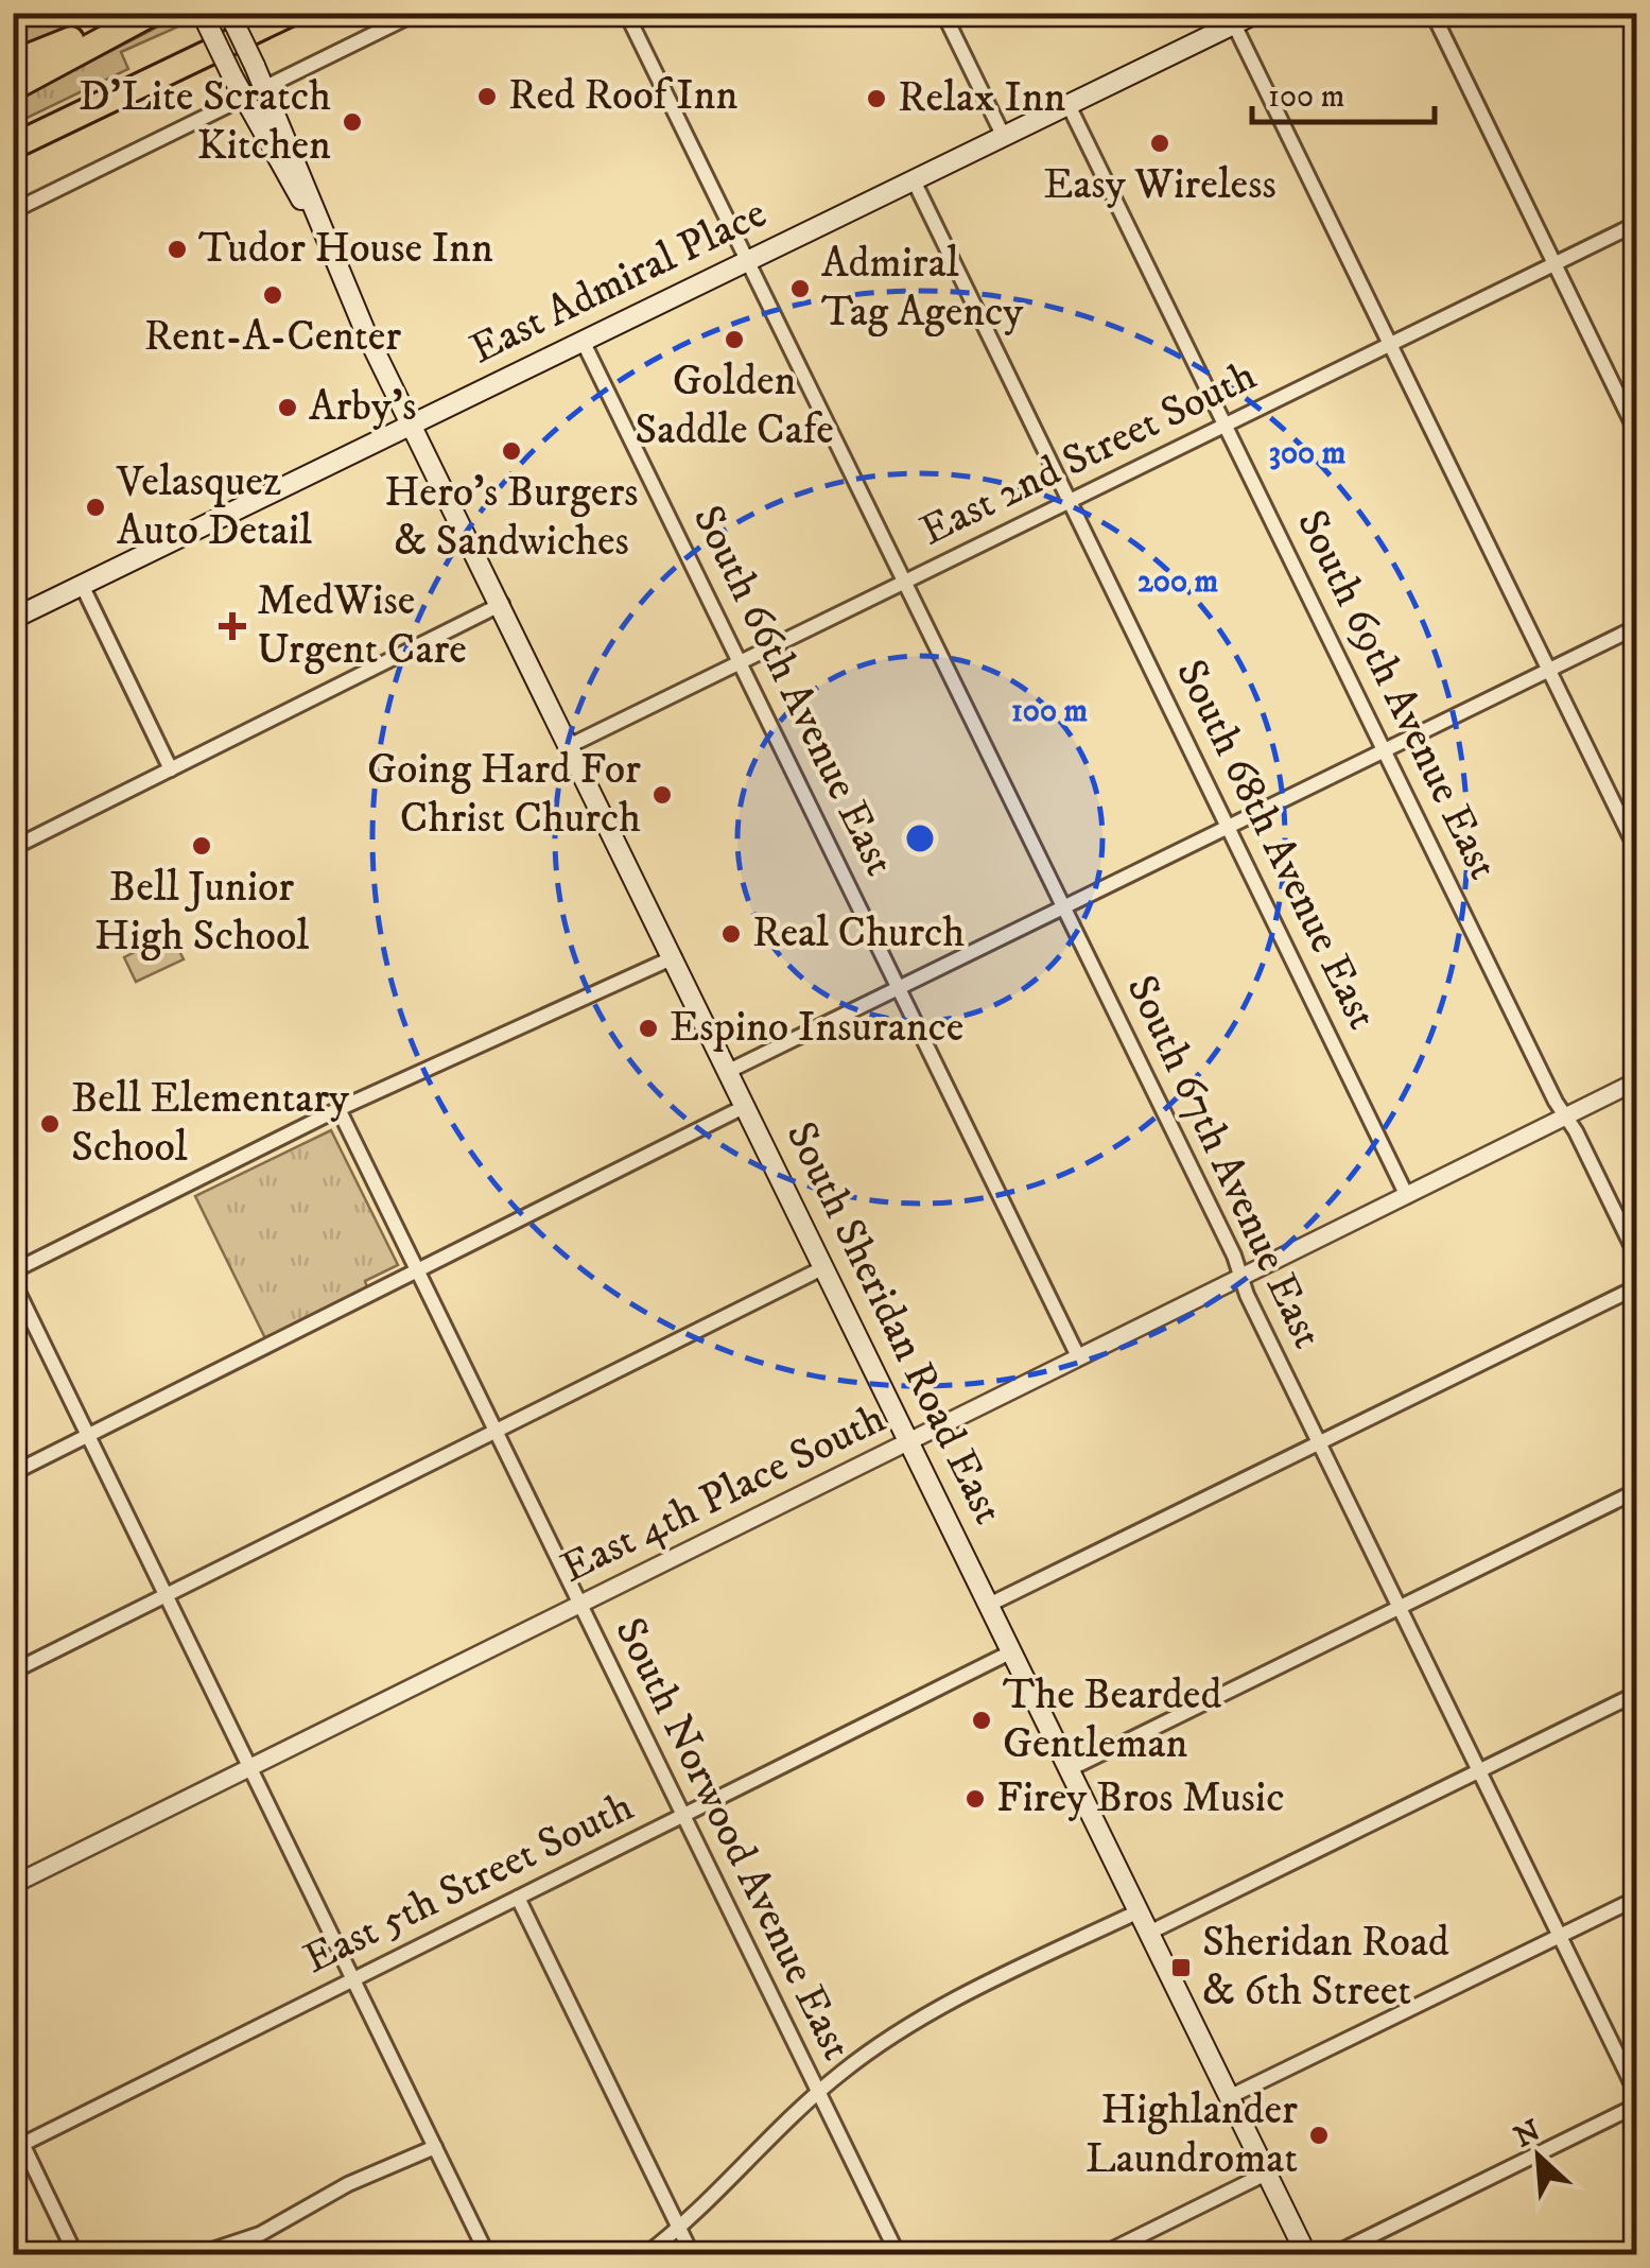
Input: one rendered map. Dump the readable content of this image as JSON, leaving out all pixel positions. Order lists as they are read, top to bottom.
{
  "streets": {
    "main road": ["East Admiral Place", "South Sheridan Road East"],
    "street": [
      "East 2nd Street South",
      "South 66th Avenue East",
      "South 69th Avenue East",
      "South 68th Avenue East",
      "South 67th Avenue East",
      "East 4th Place South",
      "South Norwood Avenue East",
      "East 5th Street South"
    ]
  },
  "crossings": [
    ["East Admiral Place", "South 66th Avenue East"],
    ["East Admiral Place", "South 69th Avenue East"],
    ["East Admiral Place", "South 68th Avenue East"],
    ["East Admiral Place", "South 67th Avenue East"],
    ["East Admiral Place", "South Sheridan Road East"],
    ["East 2nd Street South", "South 66th Avenue East"],
    ["East 2nd Street South", "South 69th Avenue East"],
    ["East 2nd Street South", "South 68th Avenue East"],
    ["East 2nd Street South", "South 67th Avenue East"],
    ["East 2nd Street South", "South Sheridan Road East"],
    ["South 66th Avenue East", "East 4th Place South"],
    ["South 69th Avenue East", "East 4th Place South"],
    ["South 68th Avenue East", "East 4th Place South"],
    ["South 67th Avenue East", "East 4th Place South"],
    ["South Sheridan Road East", "East 4th Place South"],
    ["South Sheridan Road East", "East 5th Street South"],
    ["East 4th Place South", "South Norwood Avenue East"],
    ["South Norwood Avenue East", "East 5th Street South"]
  ],
  "places": {
    "other": [
      "Red Roof Inn",
      "Relax Inn",
      "D'Lite Scratch Kitchen",
      "Easy Wireless",
      "Tudor House Inn",
      "Admiral Tag Agency",
      "Rent-A-Center",
      "Golden Saddle Cafe",
      "Arby's",
      "Hero's Burgers & Sandwiches",
      "Velasquez Auto Detail",
      "Going Hard For Christ Church",
      "Bell Junior High School",
      "Real Church",
      "Espino Insurance",
      "Bell Elementary School",
      "The Bearded Gentleman",
      "Firey Bros Music",
      "Highlander Laundromat"
    ],
    "health": ["MedWise Urgent Care"],
    "transit": ["Sheridan Road & 6th Street"]
  },
  "scale_bar": "100 m",
  "north": "top left",
  "rings": ["300 m", "200 m", "100 m"]
}
